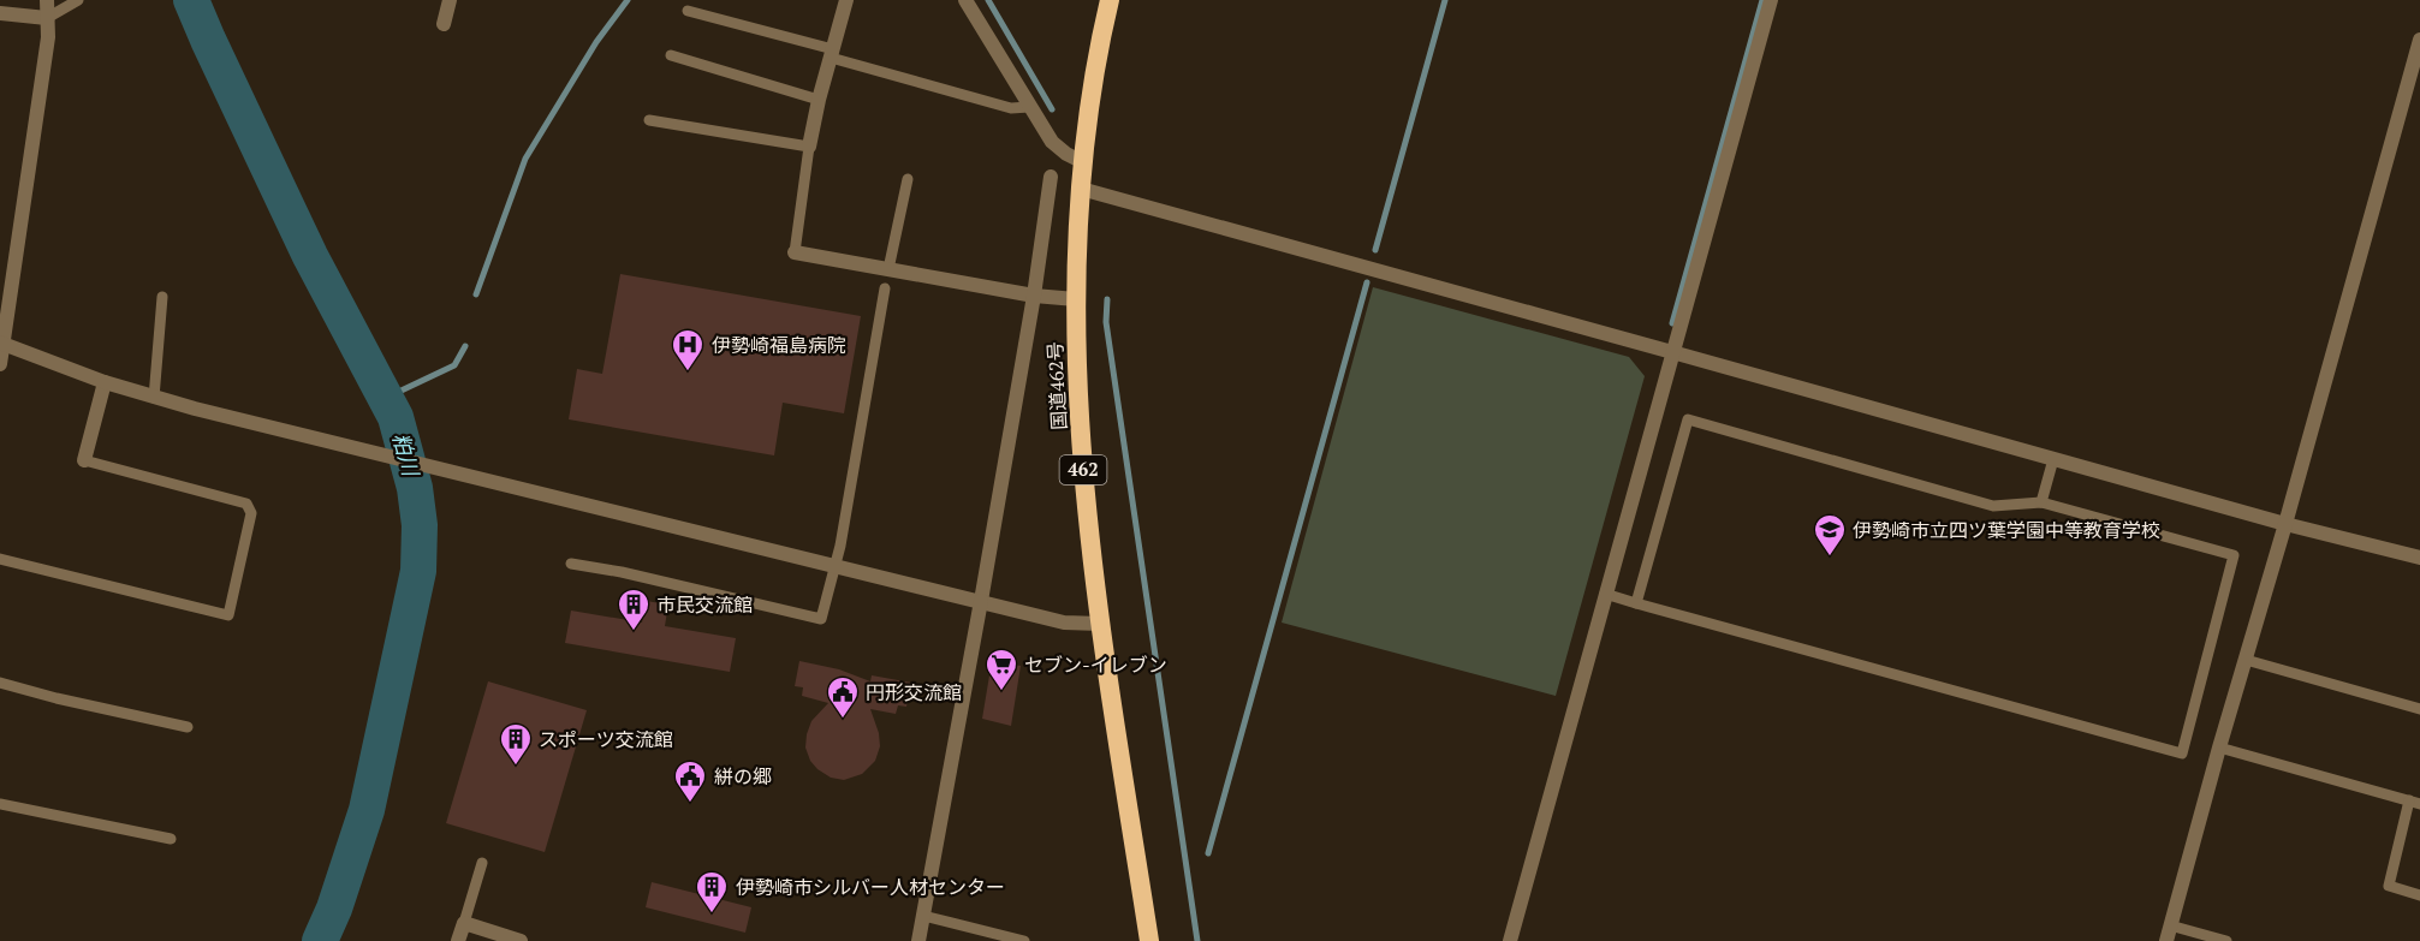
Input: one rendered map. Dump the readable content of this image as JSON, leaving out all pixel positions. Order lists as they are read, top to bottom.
{
  "streets": {
    "highway": ["国道462号", "462"]
  },
  "water": ["粕川"],
  "places": {
    "hospital": ["伊勢崎福島病院"],
    "school or university": ["伊勢崎市立四ツ葉学園中等教育学校"],
    "building": ["市民交流館", "スポーツ交流館", "伊勢崎市シルバー人材センター"],
    "supermarket": ["セブン-イレブン"],
    "public building": ["円形交流館", "絣の郷"]
  }
}
